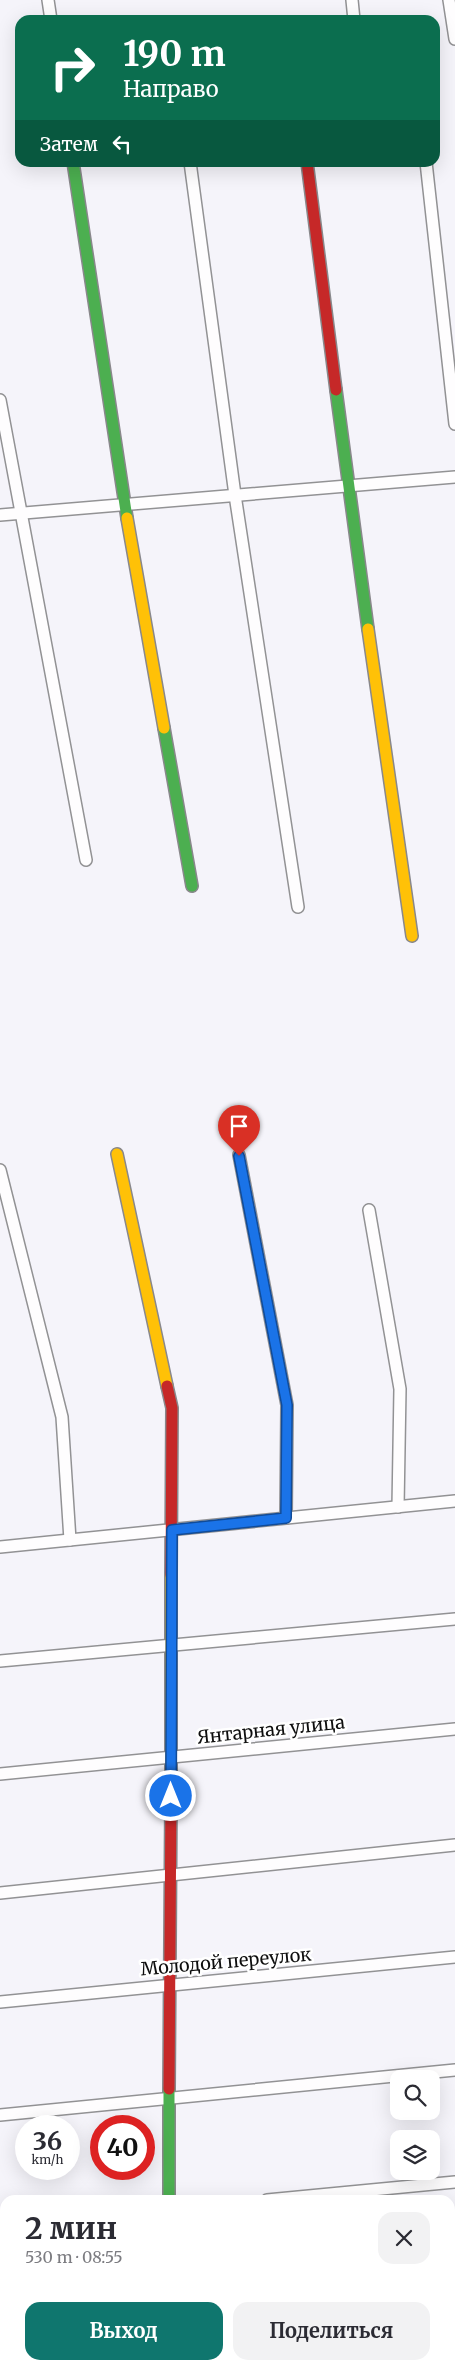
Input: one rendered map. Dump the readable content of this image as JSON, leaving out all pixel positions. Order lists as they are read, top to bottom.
{
  "streets": {
    "street": ["Янтарная улица", "Молодой переулок"]
  },
  "page": {
    "turn": ["190 m", "Направо"],
    "then": "Затем",
    "speed": "36 km/h",
    "limit": "40",
    "heading": ["2 мин", "530 m · 08:55"],
    "buttons": ["Выход", "Поделиться"]
  }
}
